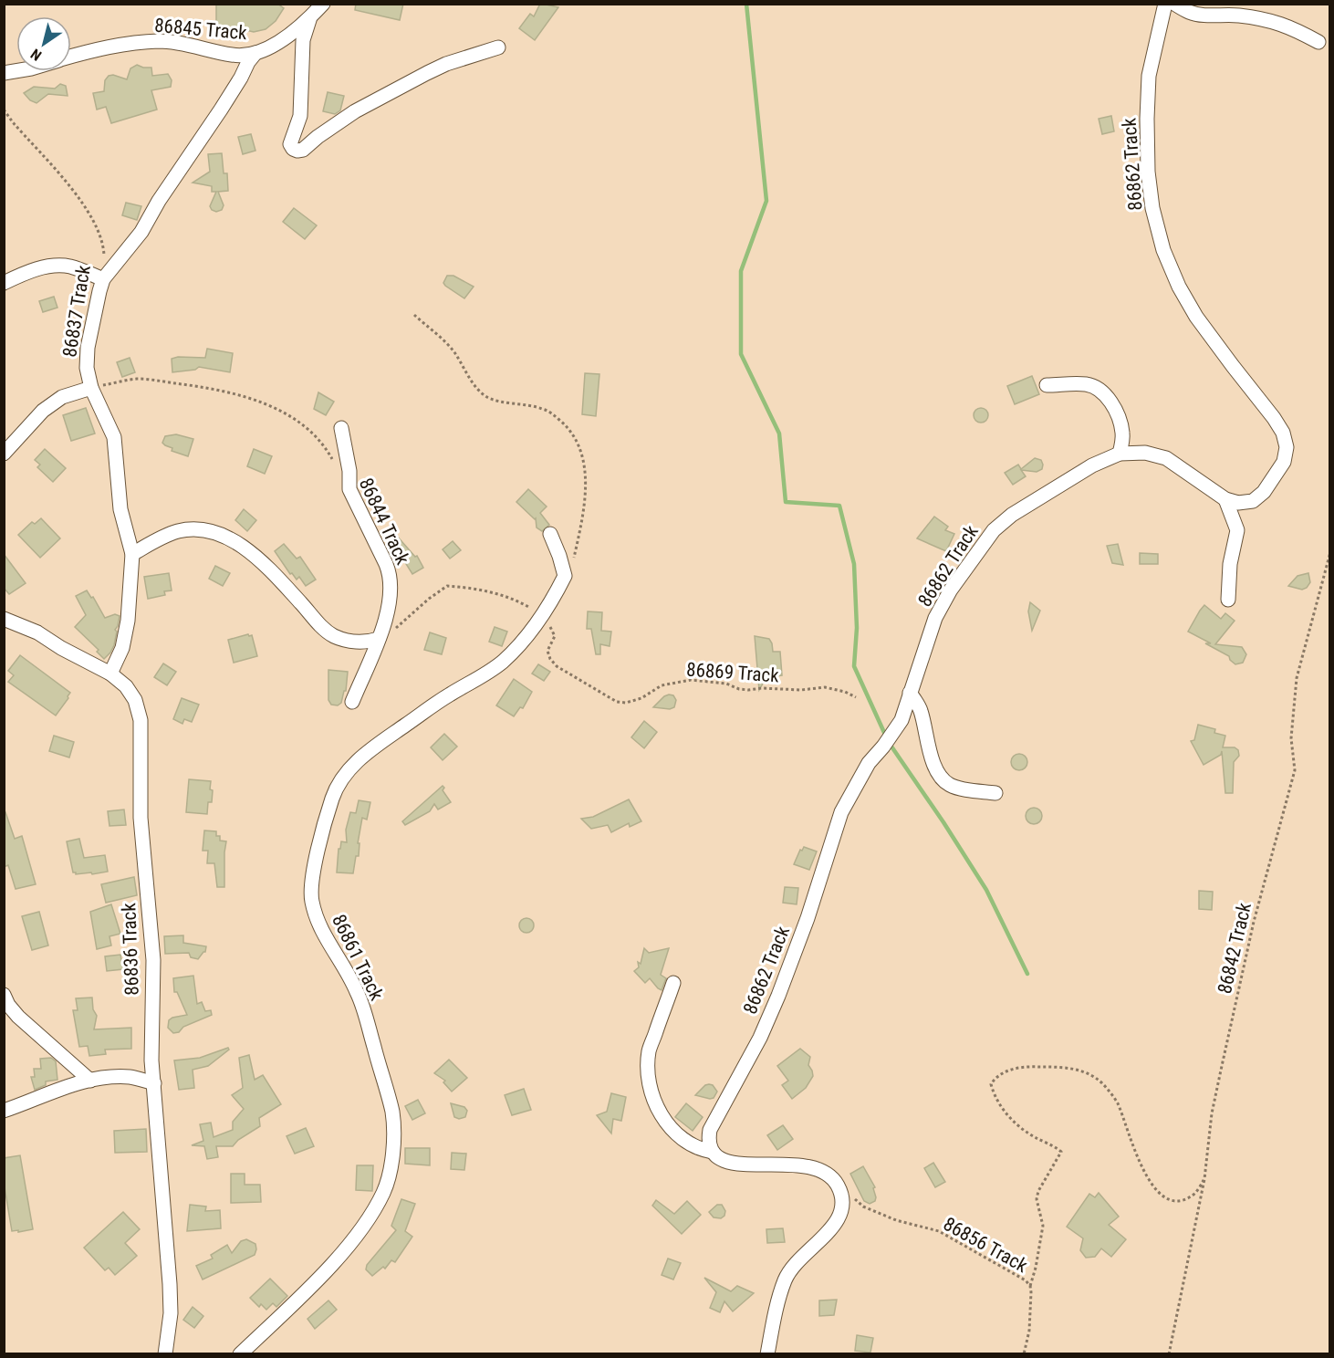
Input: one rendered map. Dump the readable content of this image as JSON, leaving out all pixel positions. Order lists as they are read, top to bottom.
{
  "streets": {
    "street": [
      "86845 Track",
      "86862 Track",
      "86837 Track",
      "86844 Track",
      "86836 Track",
      "86861 Track"
    ],
    "path": ["86869 Track", "86842 Track", "86856 Track"]
  },
  "crossings": [
    ["86837 Track", "86836 Track"],
    ["86869 Track", "86861 Track"]
  ],
  "north": "bottom left"
}
